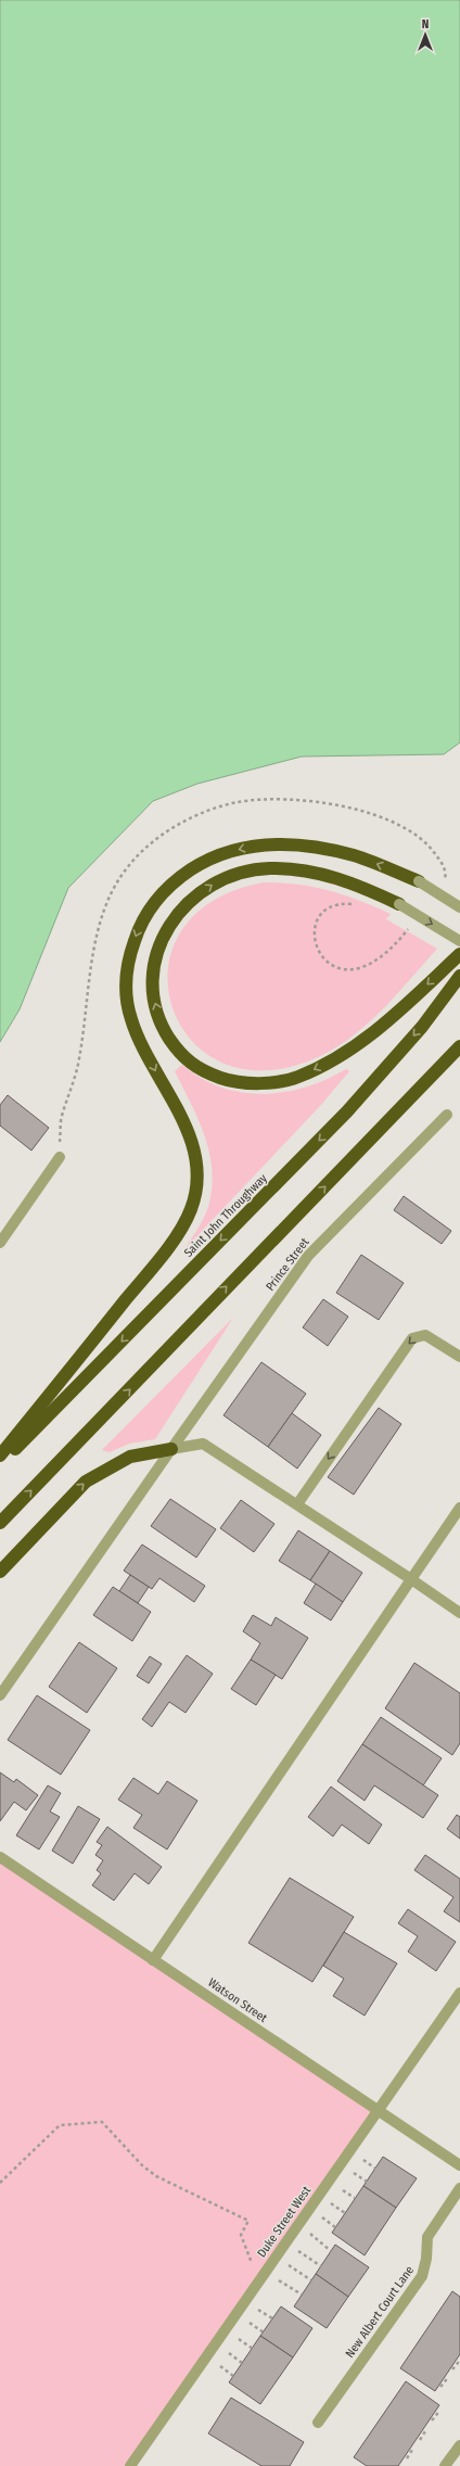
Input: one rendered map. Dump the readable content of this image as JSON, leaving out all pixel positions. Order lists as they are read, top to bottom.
{
  "streets": {
    "highway": ["Saint John Throughway"],
    "street": [
      "Prince Street",
      "Watson Street",
      "Duke Street West",
      "New Albert Court Lane"
    ]
  },
  "crossings": [
    ["Watson Street", "Duke Street West"]
  ],
  "north": "top"
}
